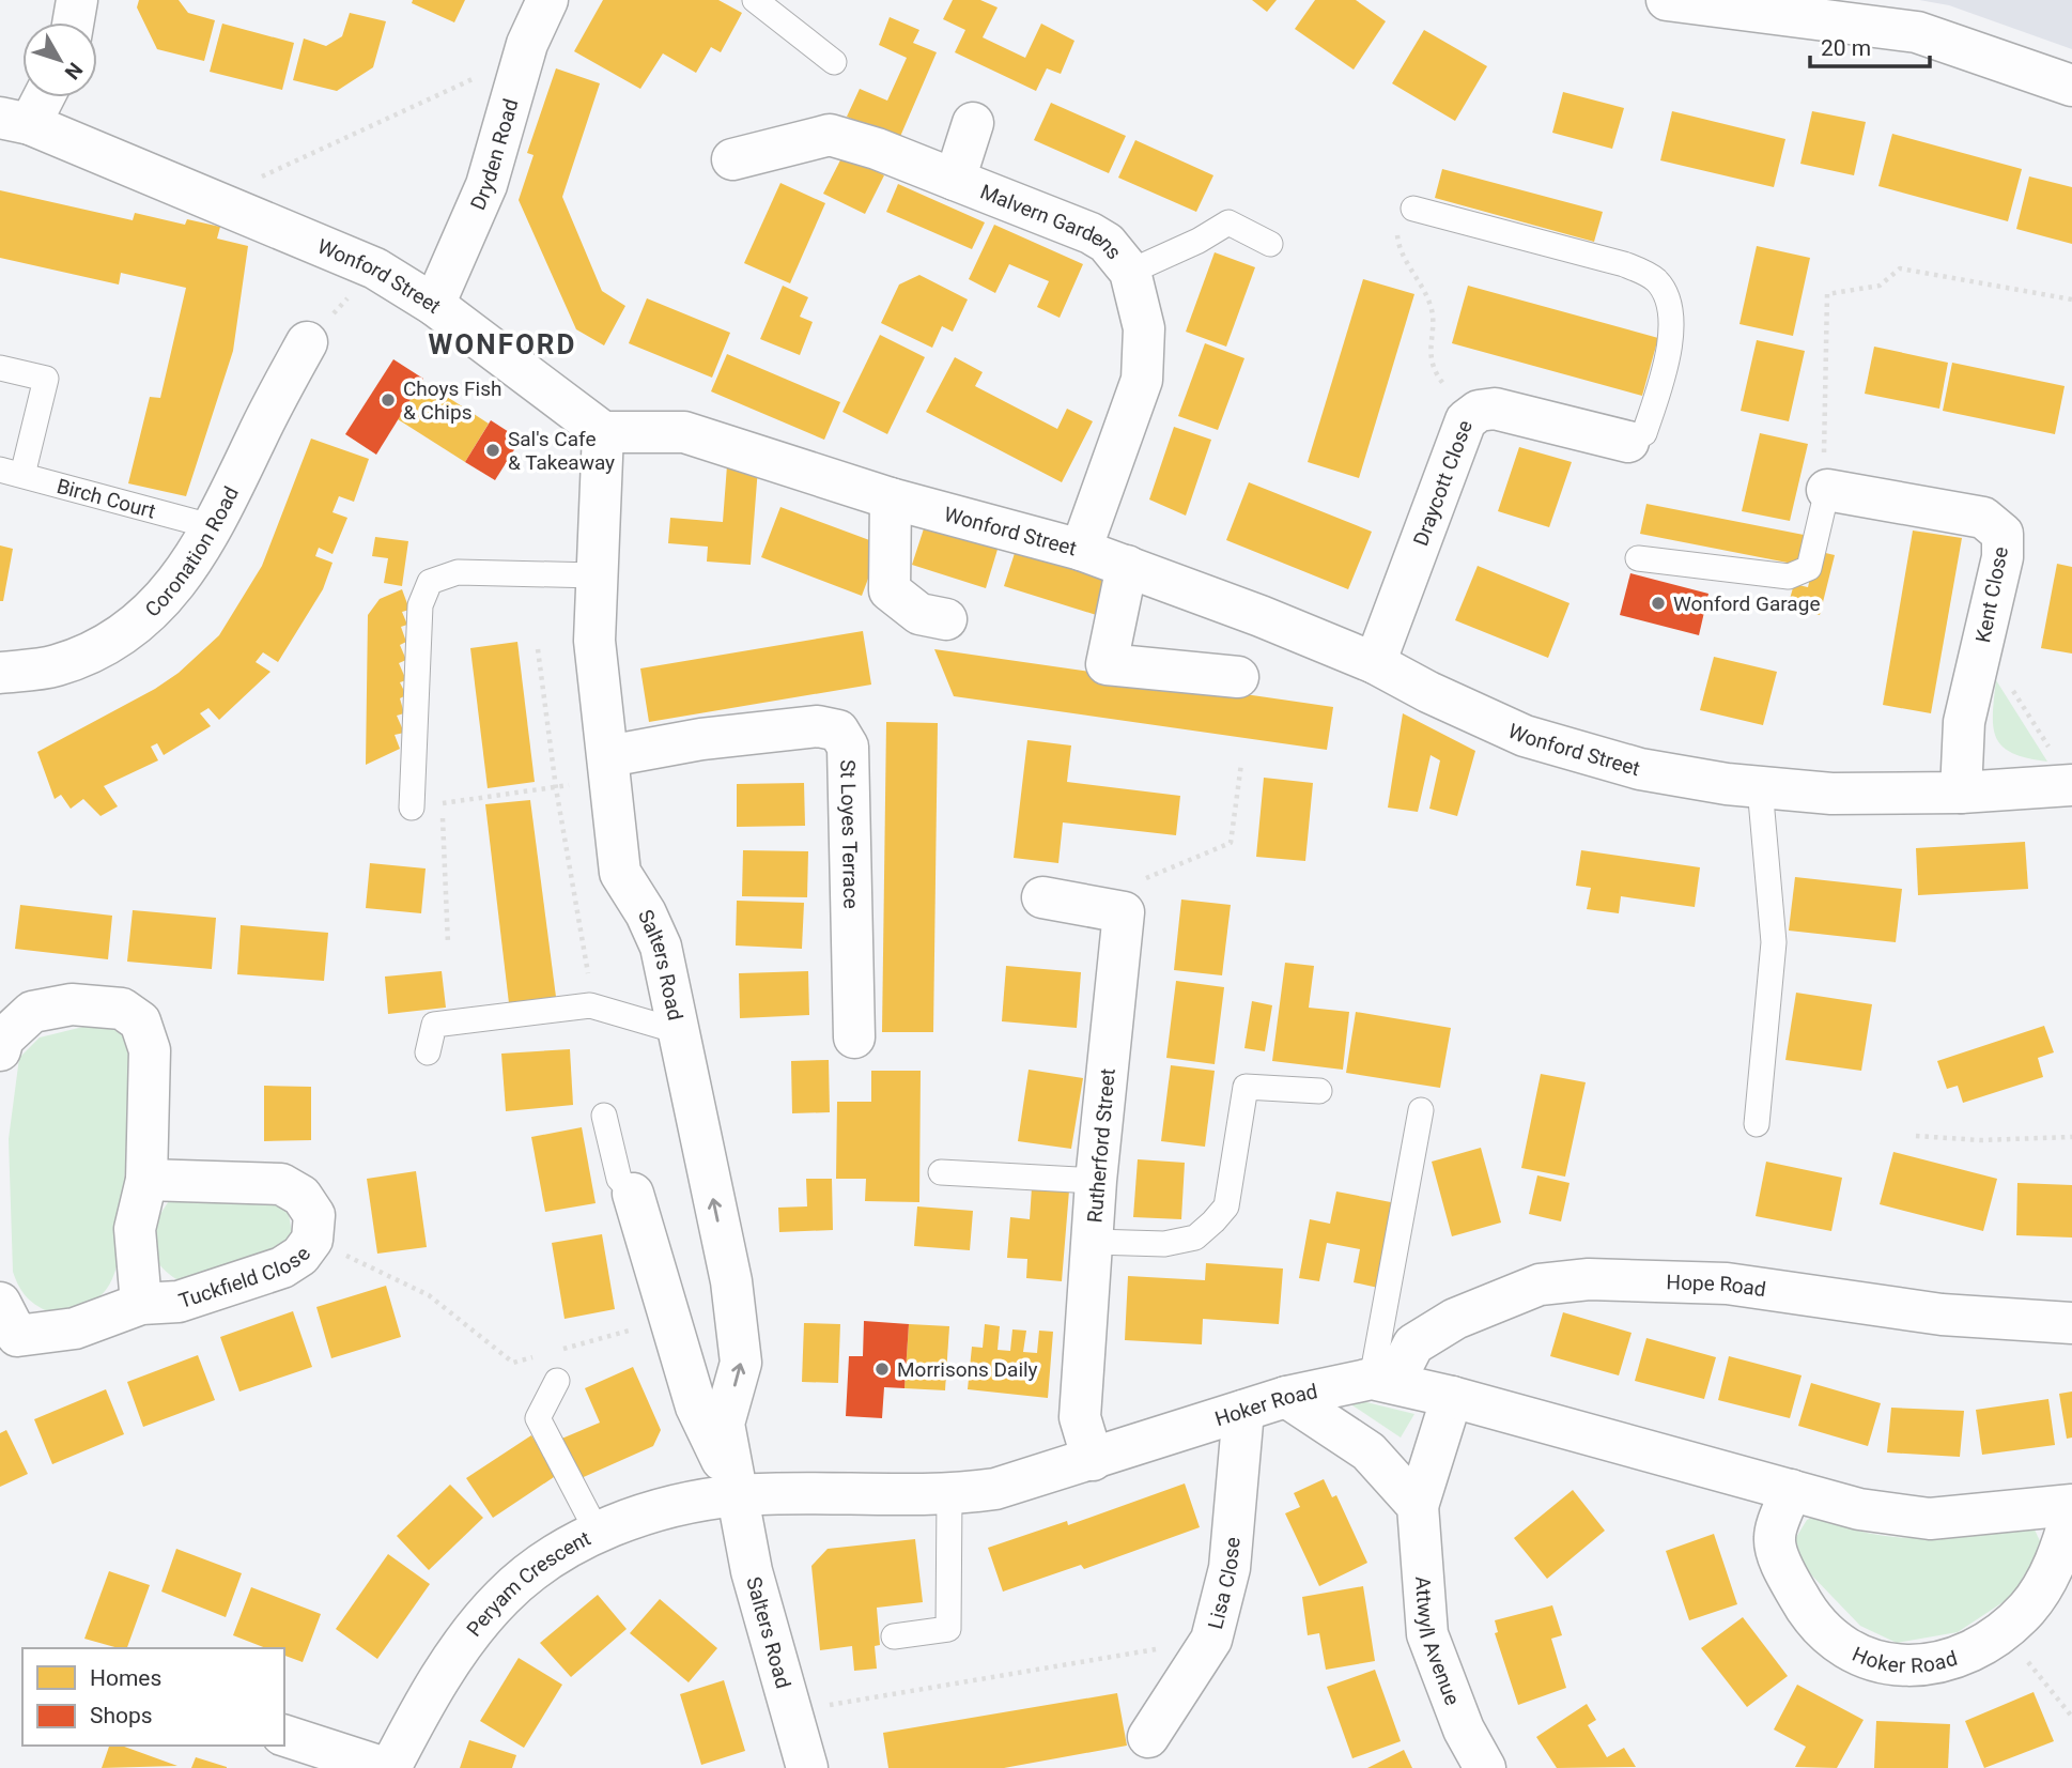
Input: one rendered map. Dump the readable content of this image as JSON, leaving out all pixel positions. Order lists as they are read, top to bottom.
{
  "streets": {
    "street": [
      "Dryden Road",
      "Malvern Gardens",
      "Wonford Street",
      "Draycott Close",
      "Coronation Road",
      "Kent Close",
      "St Loyes Terrace",
      "Salters Road",
      "Rutherford Street",
      "Tuckfield Close",
      "Hope Road",
      "Hoker Road",
      "Lisa Close",
      "Peryam Crescent",
      "Attwyll Avenue"
    ],
    "lane": ["Birch Court"]
  },
  "crossings": [
    ["Dryden Road", "Wonford Street"],
    ["Malvern Gardens", "Wonford Street"],
    ["Wonford Street", "Draycott Close"],
    ["Wonford Street", "Kent Close"],
    ["Wonford Street", "Salters Road"],
    ["Birch Court", "Coronation Road"],
    ["St Loyes Terrace", "Salters Road"],
    ["Salters Road", "Hoker Road"],
    ["Salters Road", "Peryam Crescent"],
    ["Rutherford Street", "Hoker Road"],
    ["Hope Road", "Hoker Road"],
    ["Hoker Road", "Lisa Close"],
    ["Hoker Road", "Peryam Crescent"],
    ["Hoker Road", "Attwyll Avenue"]
  ],
  "districts": ["WONFORD"],
  "places": [
    "Choys Fish & Chips",
    "Sal's Cafe & Takeaway",
    "Wonford Garage",
    "Morrisons Daily"
  ],
  "legend": ["Homes", "Shops"],
  "scale_bar": "20 m",
  "north": "bottom right"
}
